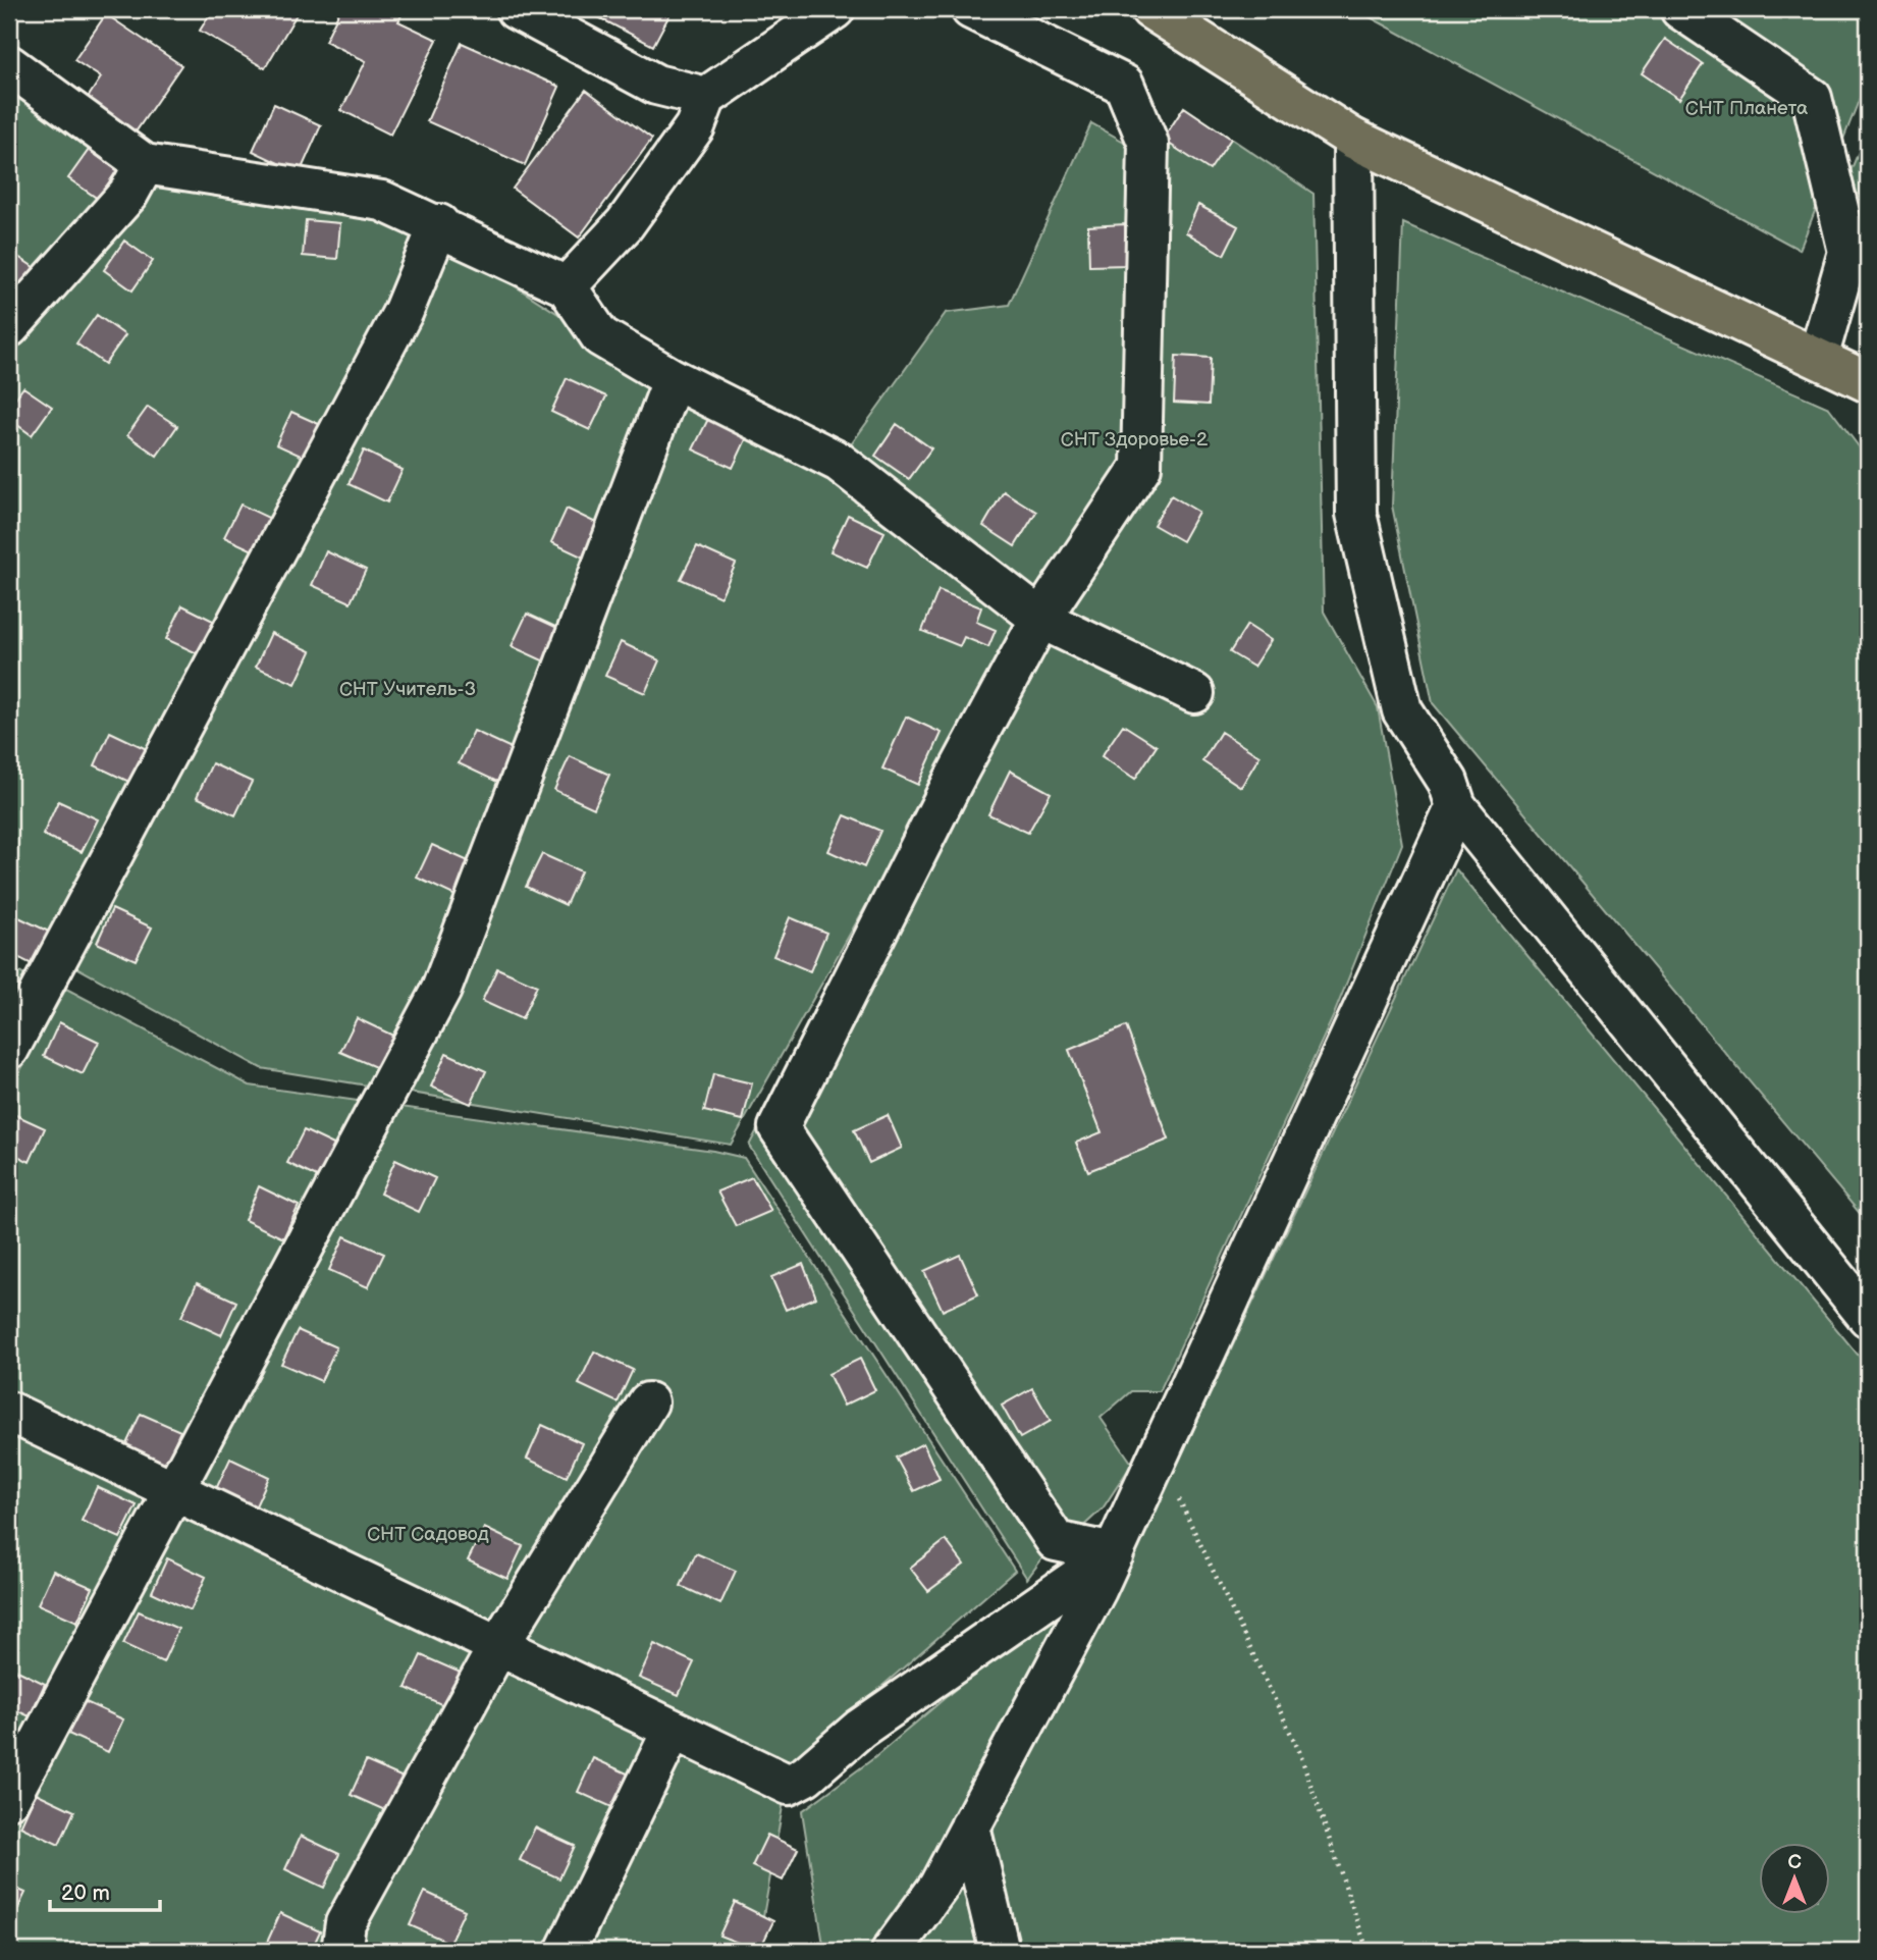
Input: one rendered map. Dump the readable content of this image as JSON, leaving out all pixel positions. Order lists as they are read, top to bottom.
{
  "parks": [
    "СНТ Планета",
    "СНТ Здоровье-2",
    "СНТ Учитель-3",
    "СНТ Садовод"
  ],
  "scale_bar": "20 m",
  "north": "top"
}
